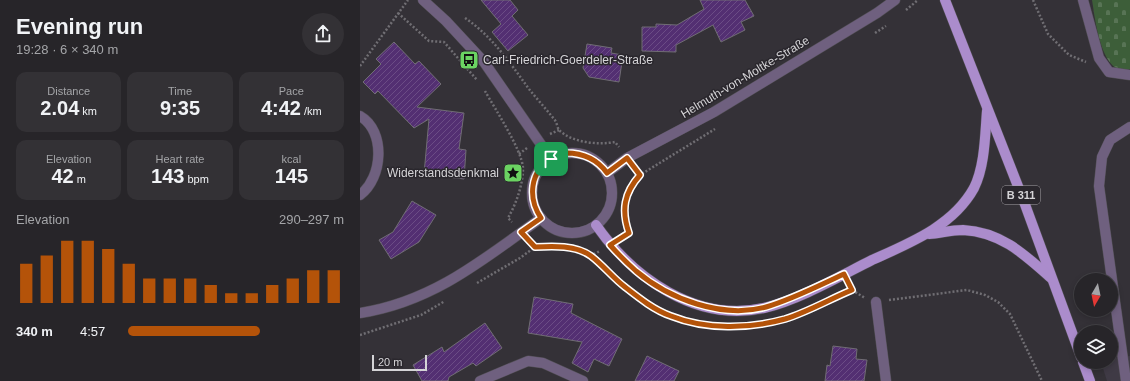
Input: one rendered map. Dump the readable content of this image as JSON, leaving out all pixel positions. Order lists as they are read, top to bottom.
{
  "streets": {
    "main road": ["B 311"],
    "street": ["Helmuth-von-Moltke-Straße"]
  },
  "places": {
    "bus stop": ["Carl-Friedrich-Goerdeler-Straße"],
    "place": ["Widerstandsdenkmal"]
  },
  "scale_bar": "20 m",
  "north": "bottom",
  "page": {
    "heading": ["Evening run", "19:28 · 6 × 340 m"],
    "stats": [
      ["Distance", "2.04 km"],
      ["Time", "9:35"],
      ["Pace", "4:42 /km"],
      ["Elevation", "42 m"],
      ["Heart rate", "143 bpm"],
      ["kcal", "145"]
    ],
    "chart": ["Elevation", "290–297 m"],
    "list": [
      {
        "name": "340 m",
        "note": "4:57"
      }
    ],
    "scale": "20 m"
  }
}
